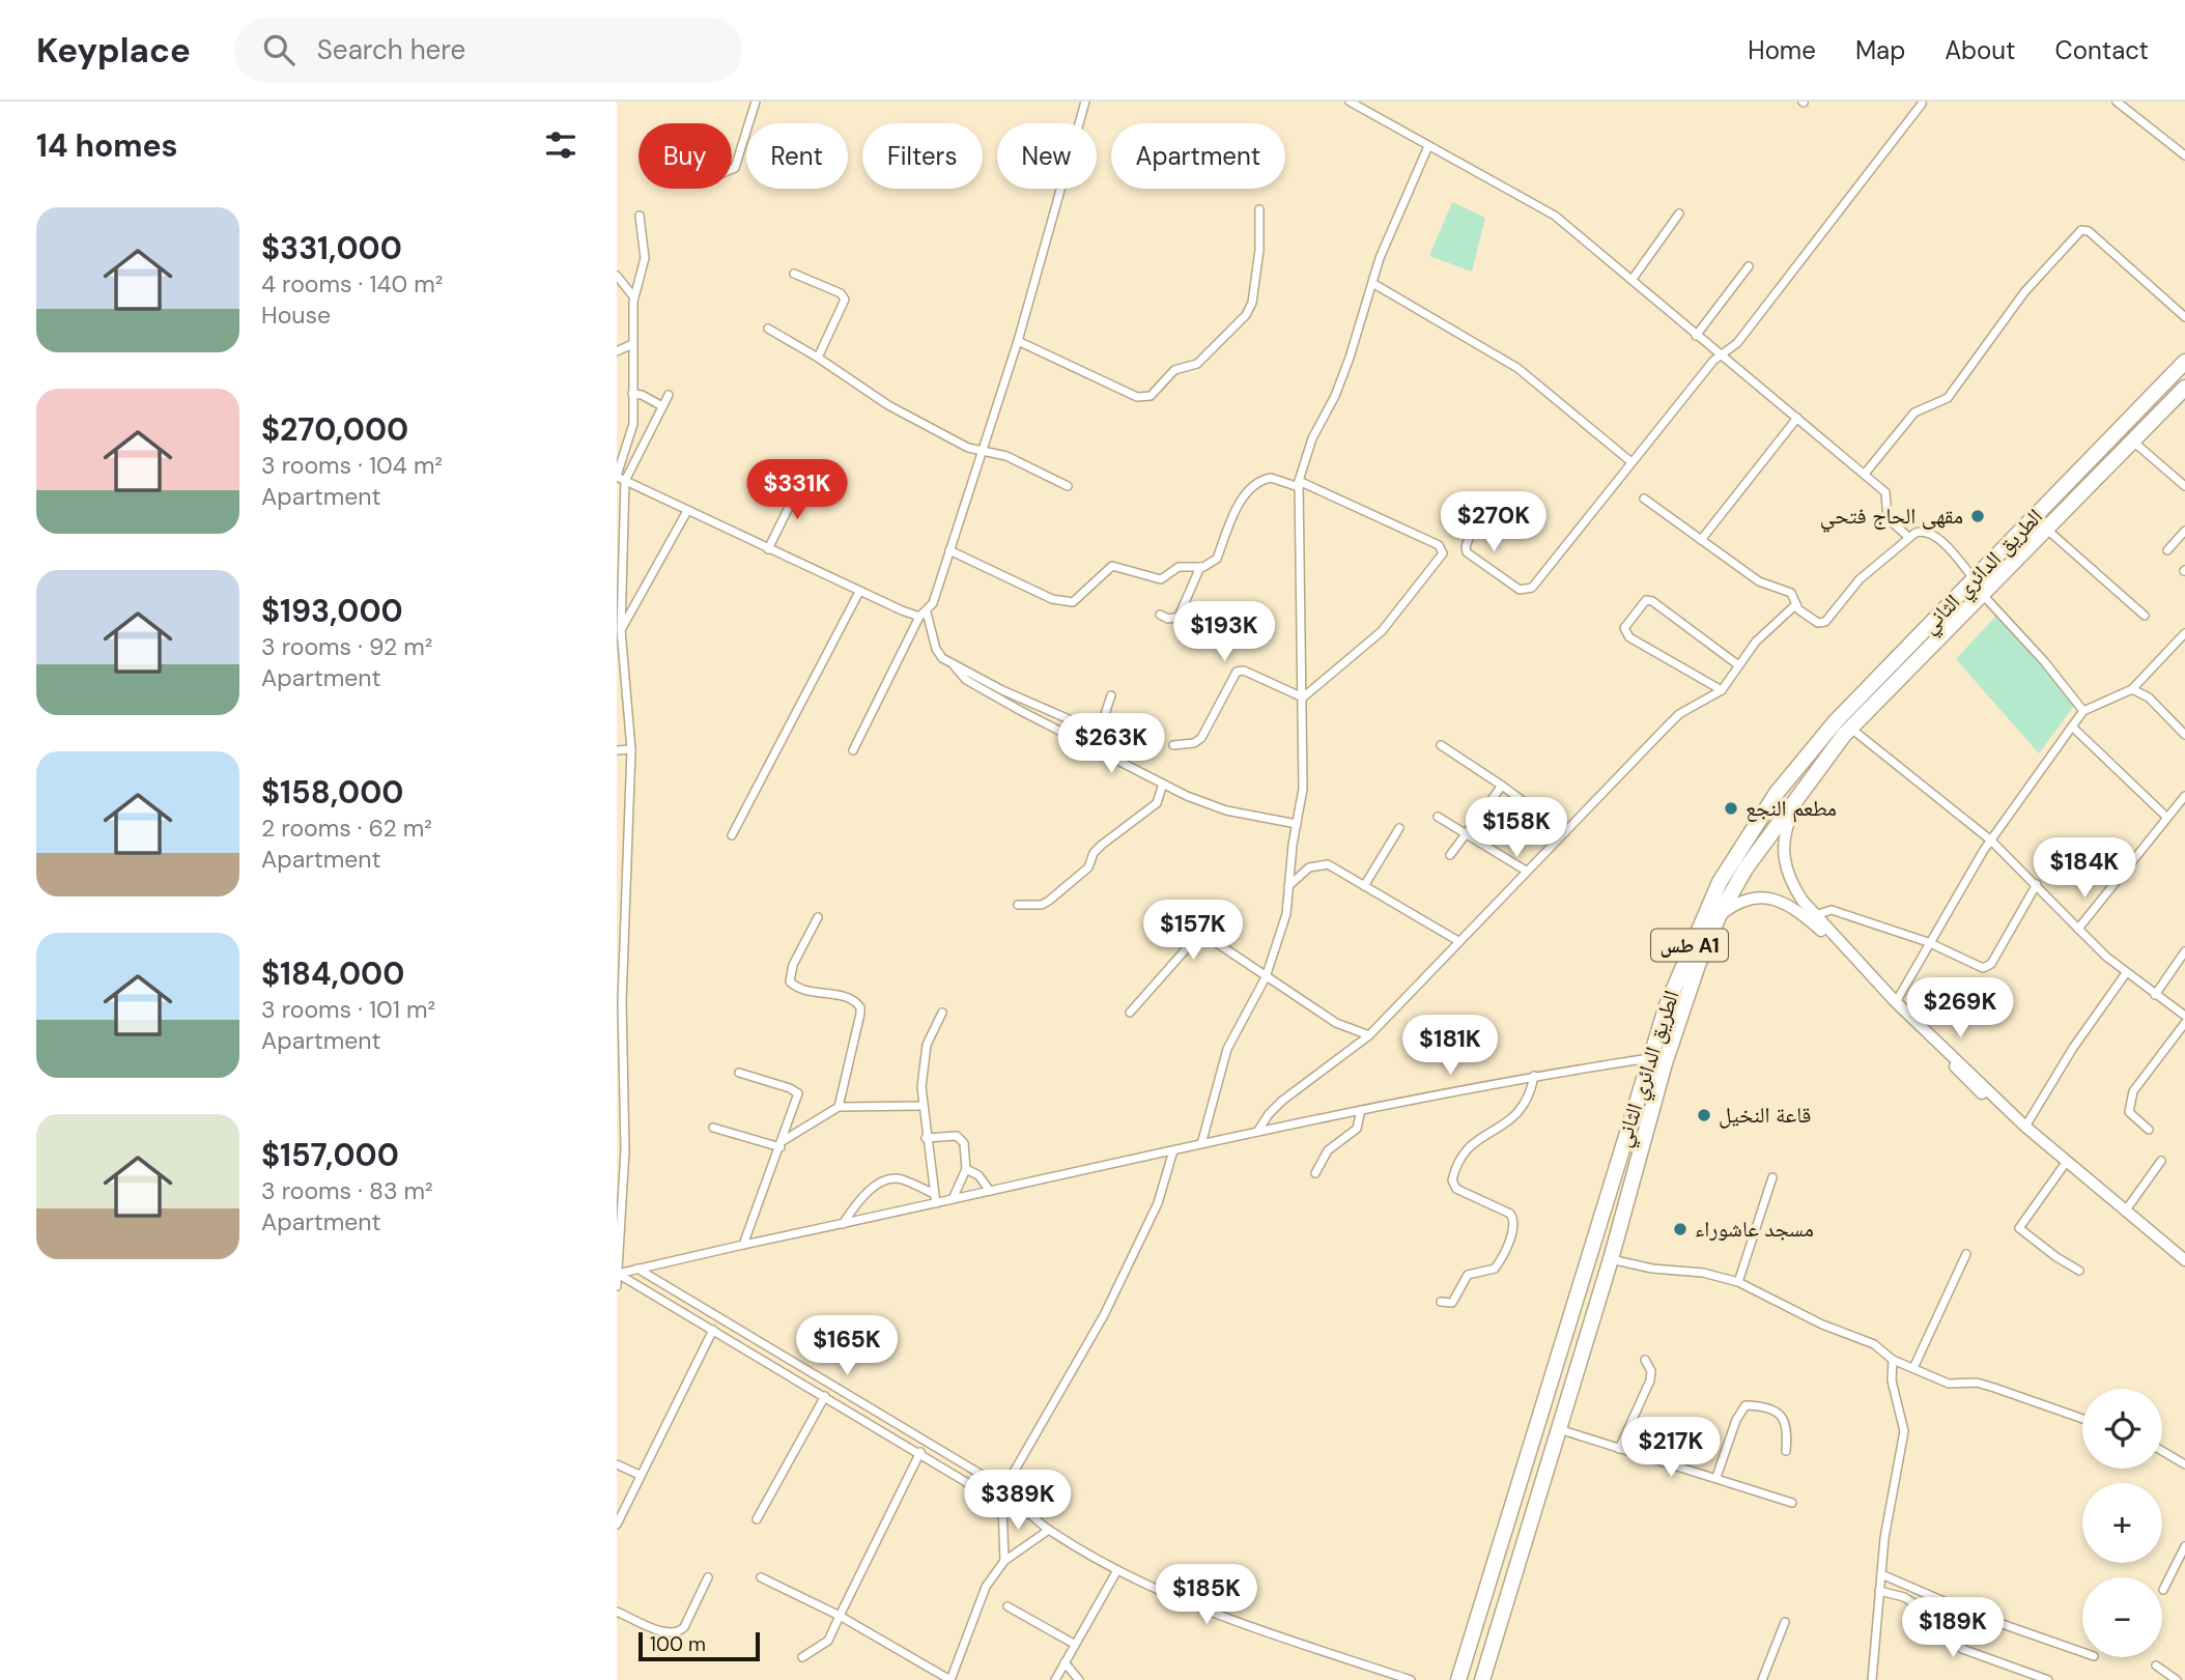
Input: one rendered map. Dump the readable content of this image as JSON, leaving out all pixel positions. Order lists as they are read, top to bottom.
{
  "streets": {
    "highway": ["الطريق الدائري الثاني", "طس A1"]
  },
  "places": [
    "مقهى الحاج فتحي",
    "مطعم النجع",
    "قاعة النخيل",
    "مسجد عاشوراء"
  ],
  "scale_bar": "100 m",
  "page": {
    "header": "Keyplace",
    "search": "Search here",
    "nav": [
      "Home",
      "Map",
      "About",
      "Contact"
    ],
    "heading": "14 homes",
    "chip": [
      "Buy",
      "Rent",
      "Filters",
      "New",
      "Apartment"
    ],
    "list": [
      {
        "name": "$331,000",
        "note": "4 rooms · 140 m² · House"
      },
      {
        "name": "$270,000",
        "note": "3 rooms · 104 m² · Apartment"
      },
      {
        "name": "$193,000",
        "note": "3 rooms · 92 m² · Apartment"
      },
      {
        "name": "$158,000",
        "note": "2 rooms · 62 m² · Apartment"
      },
      {
        "name": "$184,000",
        "note": "3 rooms · 101 m² · Apartment"
      },
      {
        "name": "$157,000",
        "note": "3 rooms · 83 m² · Apartment"
      }
    ],
    "price": [
      "$331K",
      "$270K",
      "$193K",
      "$263K",
      "$158K",
      "$184K",
      "$157K",
      "$269K",
      "$181K",
      "$165K",
      "$217K",
      "$389K",
      "$185K",
      "$189K"
    ],
    "map_buttons": ["+", "−"],
    "scale": "100 m"
  }
}
